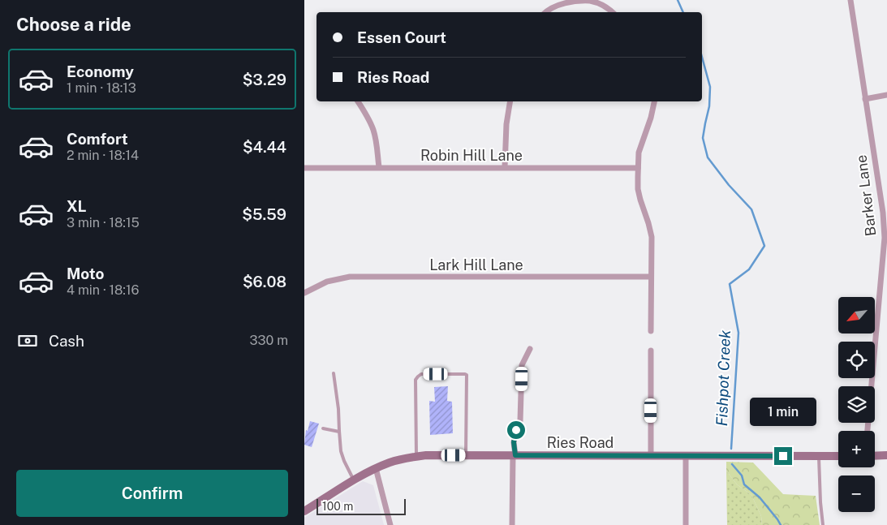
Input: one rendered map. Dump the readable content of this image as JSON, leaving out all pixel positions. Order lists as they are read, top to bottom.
{
  "streets": {
    "street": [
      "Robin Hill Lane",
      "Barker Lane",
      "Lark Hill Lane",
      "Ries Road"
    ]
  },
  "water": ["Fishpot Creek"],
  "scale_bar": "100 m",
  "north": "bottom left",
  "page": {
    "heading": "Choose a ride",
    "banner": ["Essen Court", "Ries Road"],
    "list": [
      {
        "name": "Economy",
        "note": "1 min · 18:13",
        "value": "$3.29"
      },
      {
        "name": "Comfort",
        "note": "2 min · 18:14",
        "value": "$4.44"
      },
      {
        "name": "XL",
        "note": "3 min · 18:15",
        "value": "$5.59"
      },
      {
        "name": "Moto",
        "note": "4 min · 18:16",
        "value": "$6.08"
      }
    ],
    "map_buttons": ["+", "−"],
    "pay": ["Cash", "330 m"],
    "bubble": "1 min",
    "buttons": "Confirm",
    "scale": "100 m"
  }
}
